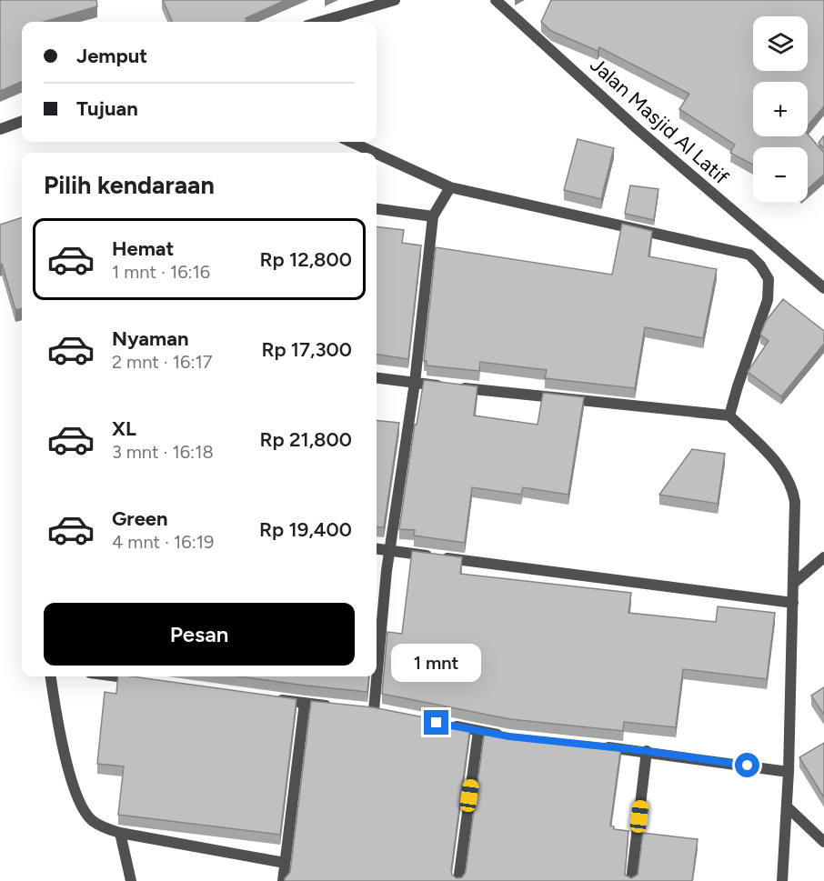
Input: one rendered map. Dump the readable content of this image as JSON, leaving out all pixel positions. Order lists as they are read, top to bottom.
{
  "streets": {
    "street": ["Jalan Masjid Al Latif"]
  },
  "page": {
    "map_buttons": ["+", "−"],
    "banner": ["Jemput", "Tujuan"],
    "heading": "Pilih kendaraan",
    "list": [
      {
        "name": "Hemat",
        "note": "1 mnt · 16:16",
        "value": "Rp 12,800"
      },
      {
        "name": "Nyaman",
        "note": "2 mnt · 16:17",
        "value": "Rp 17,300"
      },
      {
        "name": "XL",
        "note": "3 mnt · 16:18",
        "value": "Rp 21,800"
      },
      {
        "name": "Green",
        "note": "4 mnt · 16:19",
        "value": "Rp 19,400"
      }
    ],
    "buttons": "Pesan",
    "bubble": "1 mnt"
  }
}
